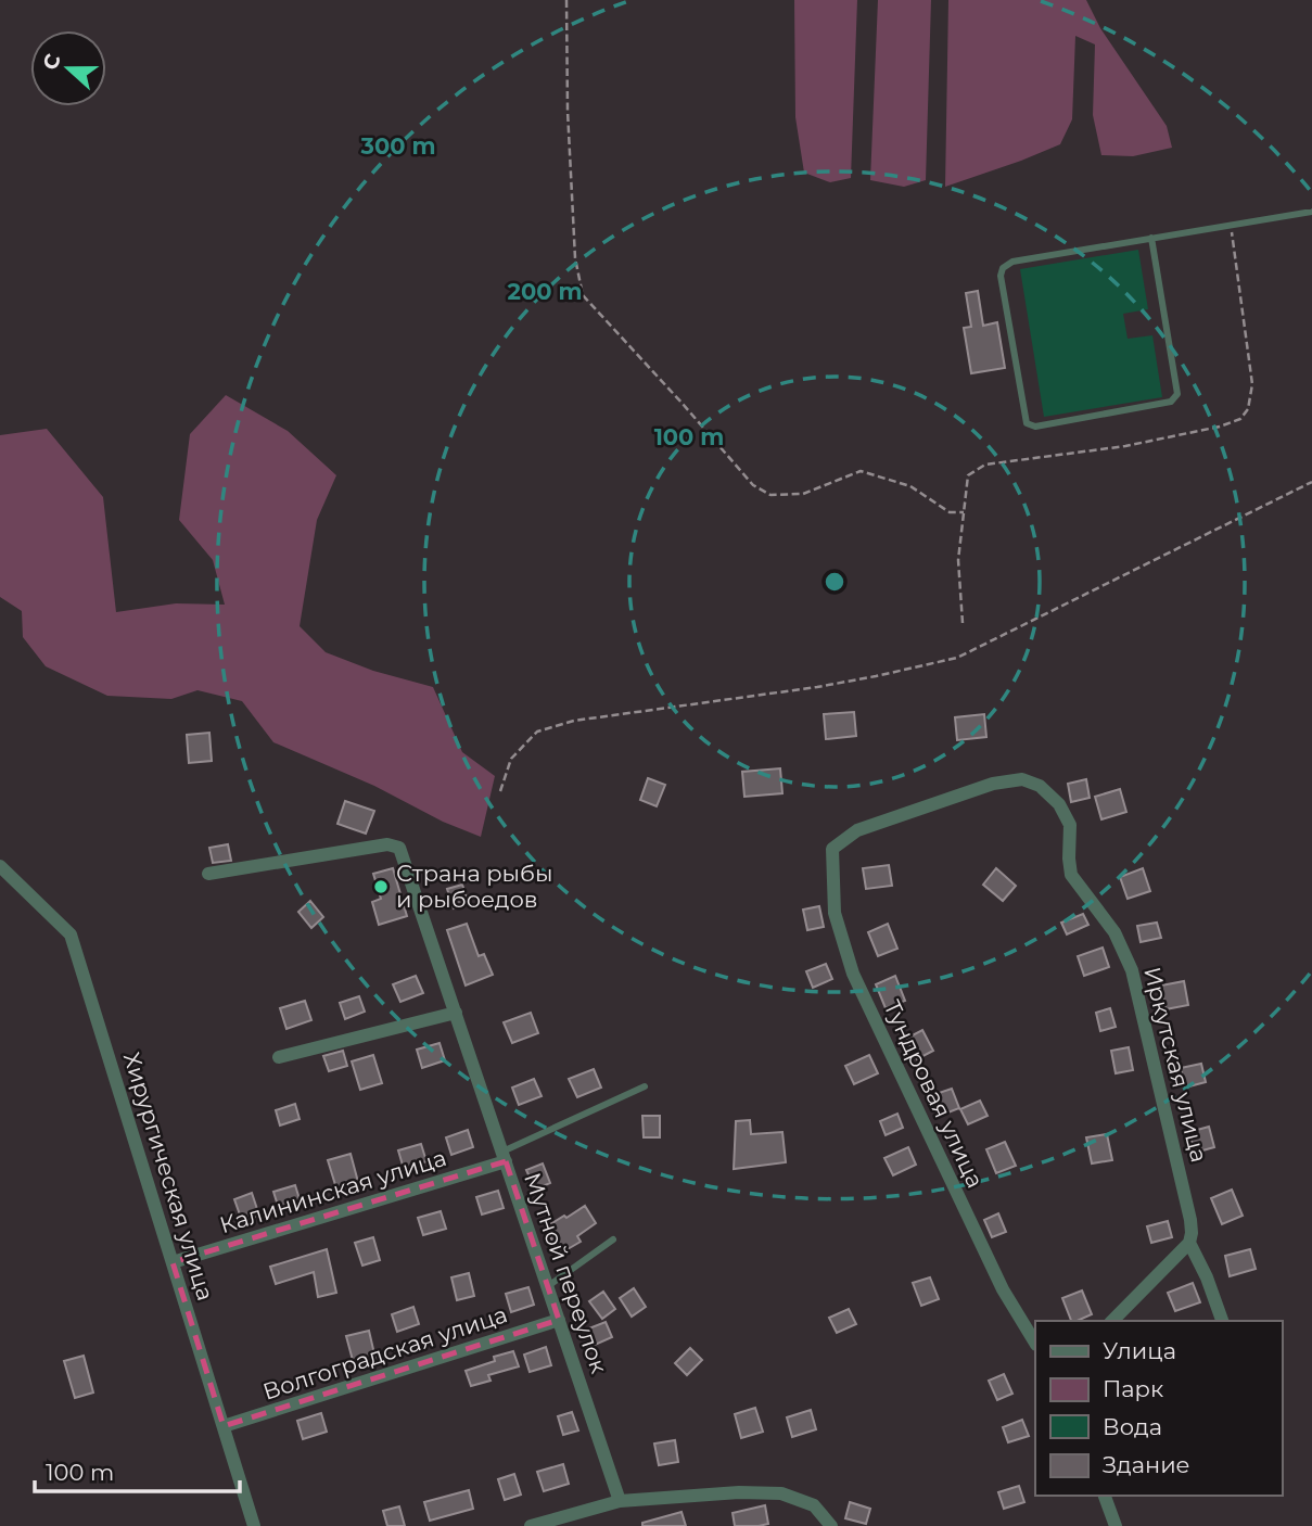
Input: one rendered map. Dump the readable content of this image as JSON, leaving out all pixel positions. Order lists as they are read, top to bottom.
{
  "streets": {
    "street": [
      "Иркутская улица",
      "Тундровая улица",
      "Хирургическая улица",
      "Калининская улица",
      "Мутной переулок",
      "Волгоградская улица"
    ]
  },
  "crossings": [
    ["Иркутская улица", "Тундровая улица"],
    ["Хирургическая улица", "Калининская улица"],
    ["Хирургическая улица", "Волгоградская улица"],
    ["Калининская улица", "Мутной переулок"],
    ["Мутной переулок", "Волгоградская улица"]
  ],
  "places": ["Страна рыбы и рыбоедов"],
  "legend": [
    "Улица",
    "Парк",
    "Вода",
    "Здание"
  ],
  "scale_bar": "100 m",
  "north": "left",
  "rings": ["300 m", "200 m", "100 m"]
}
